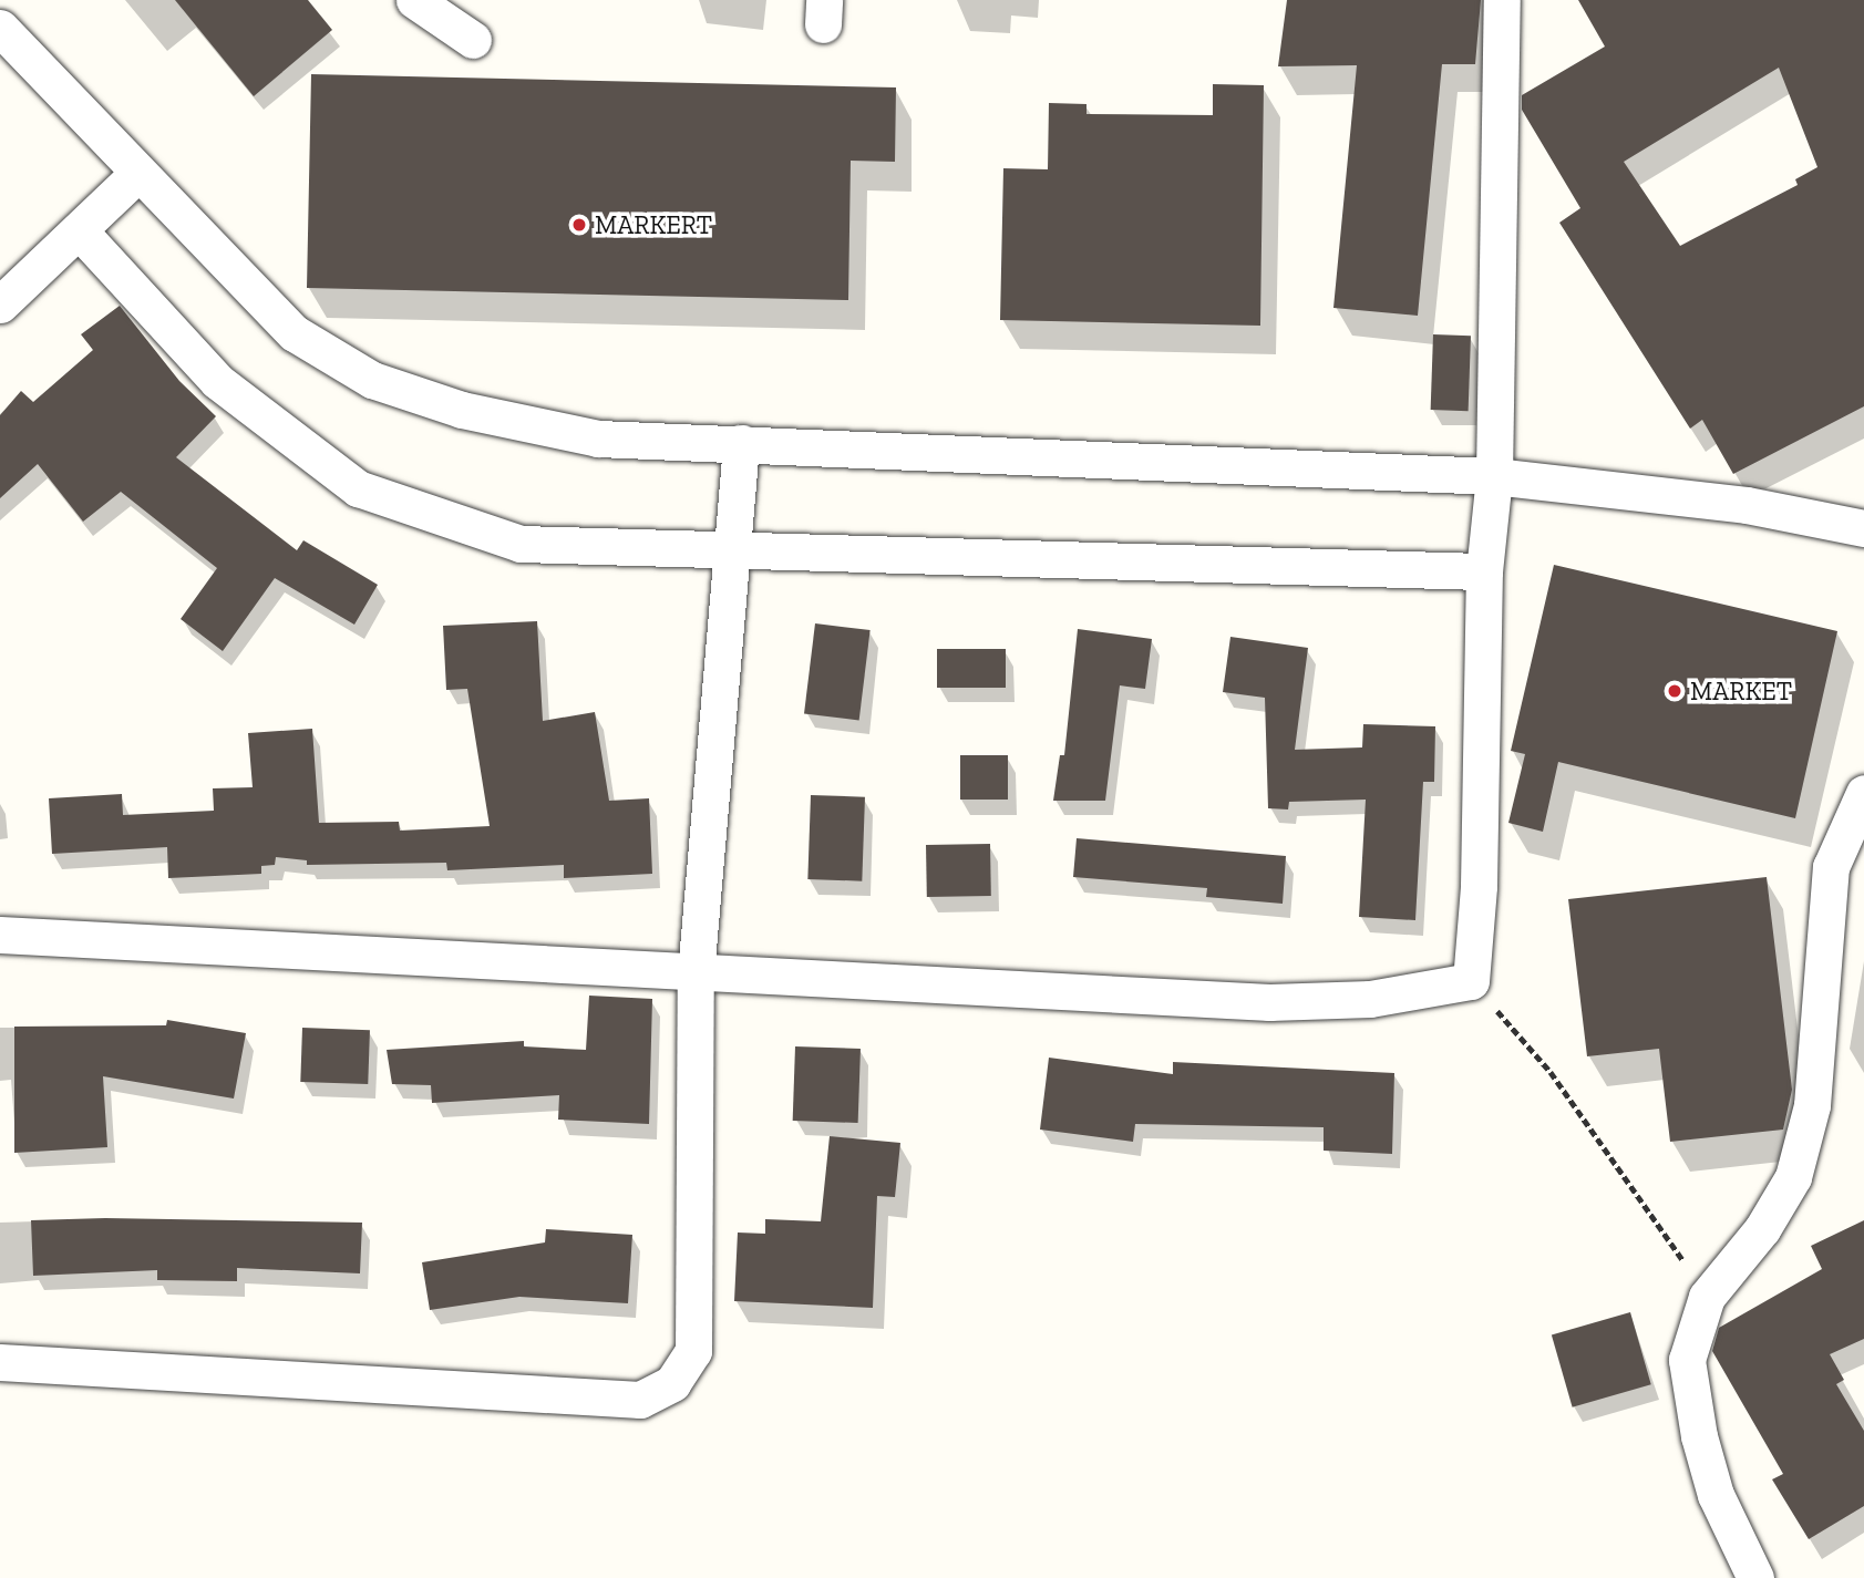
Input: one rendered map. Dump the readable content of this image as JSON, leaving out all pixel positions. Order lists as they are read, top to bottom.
{
  "places": ["MARKERT", "MARKET"]
}
